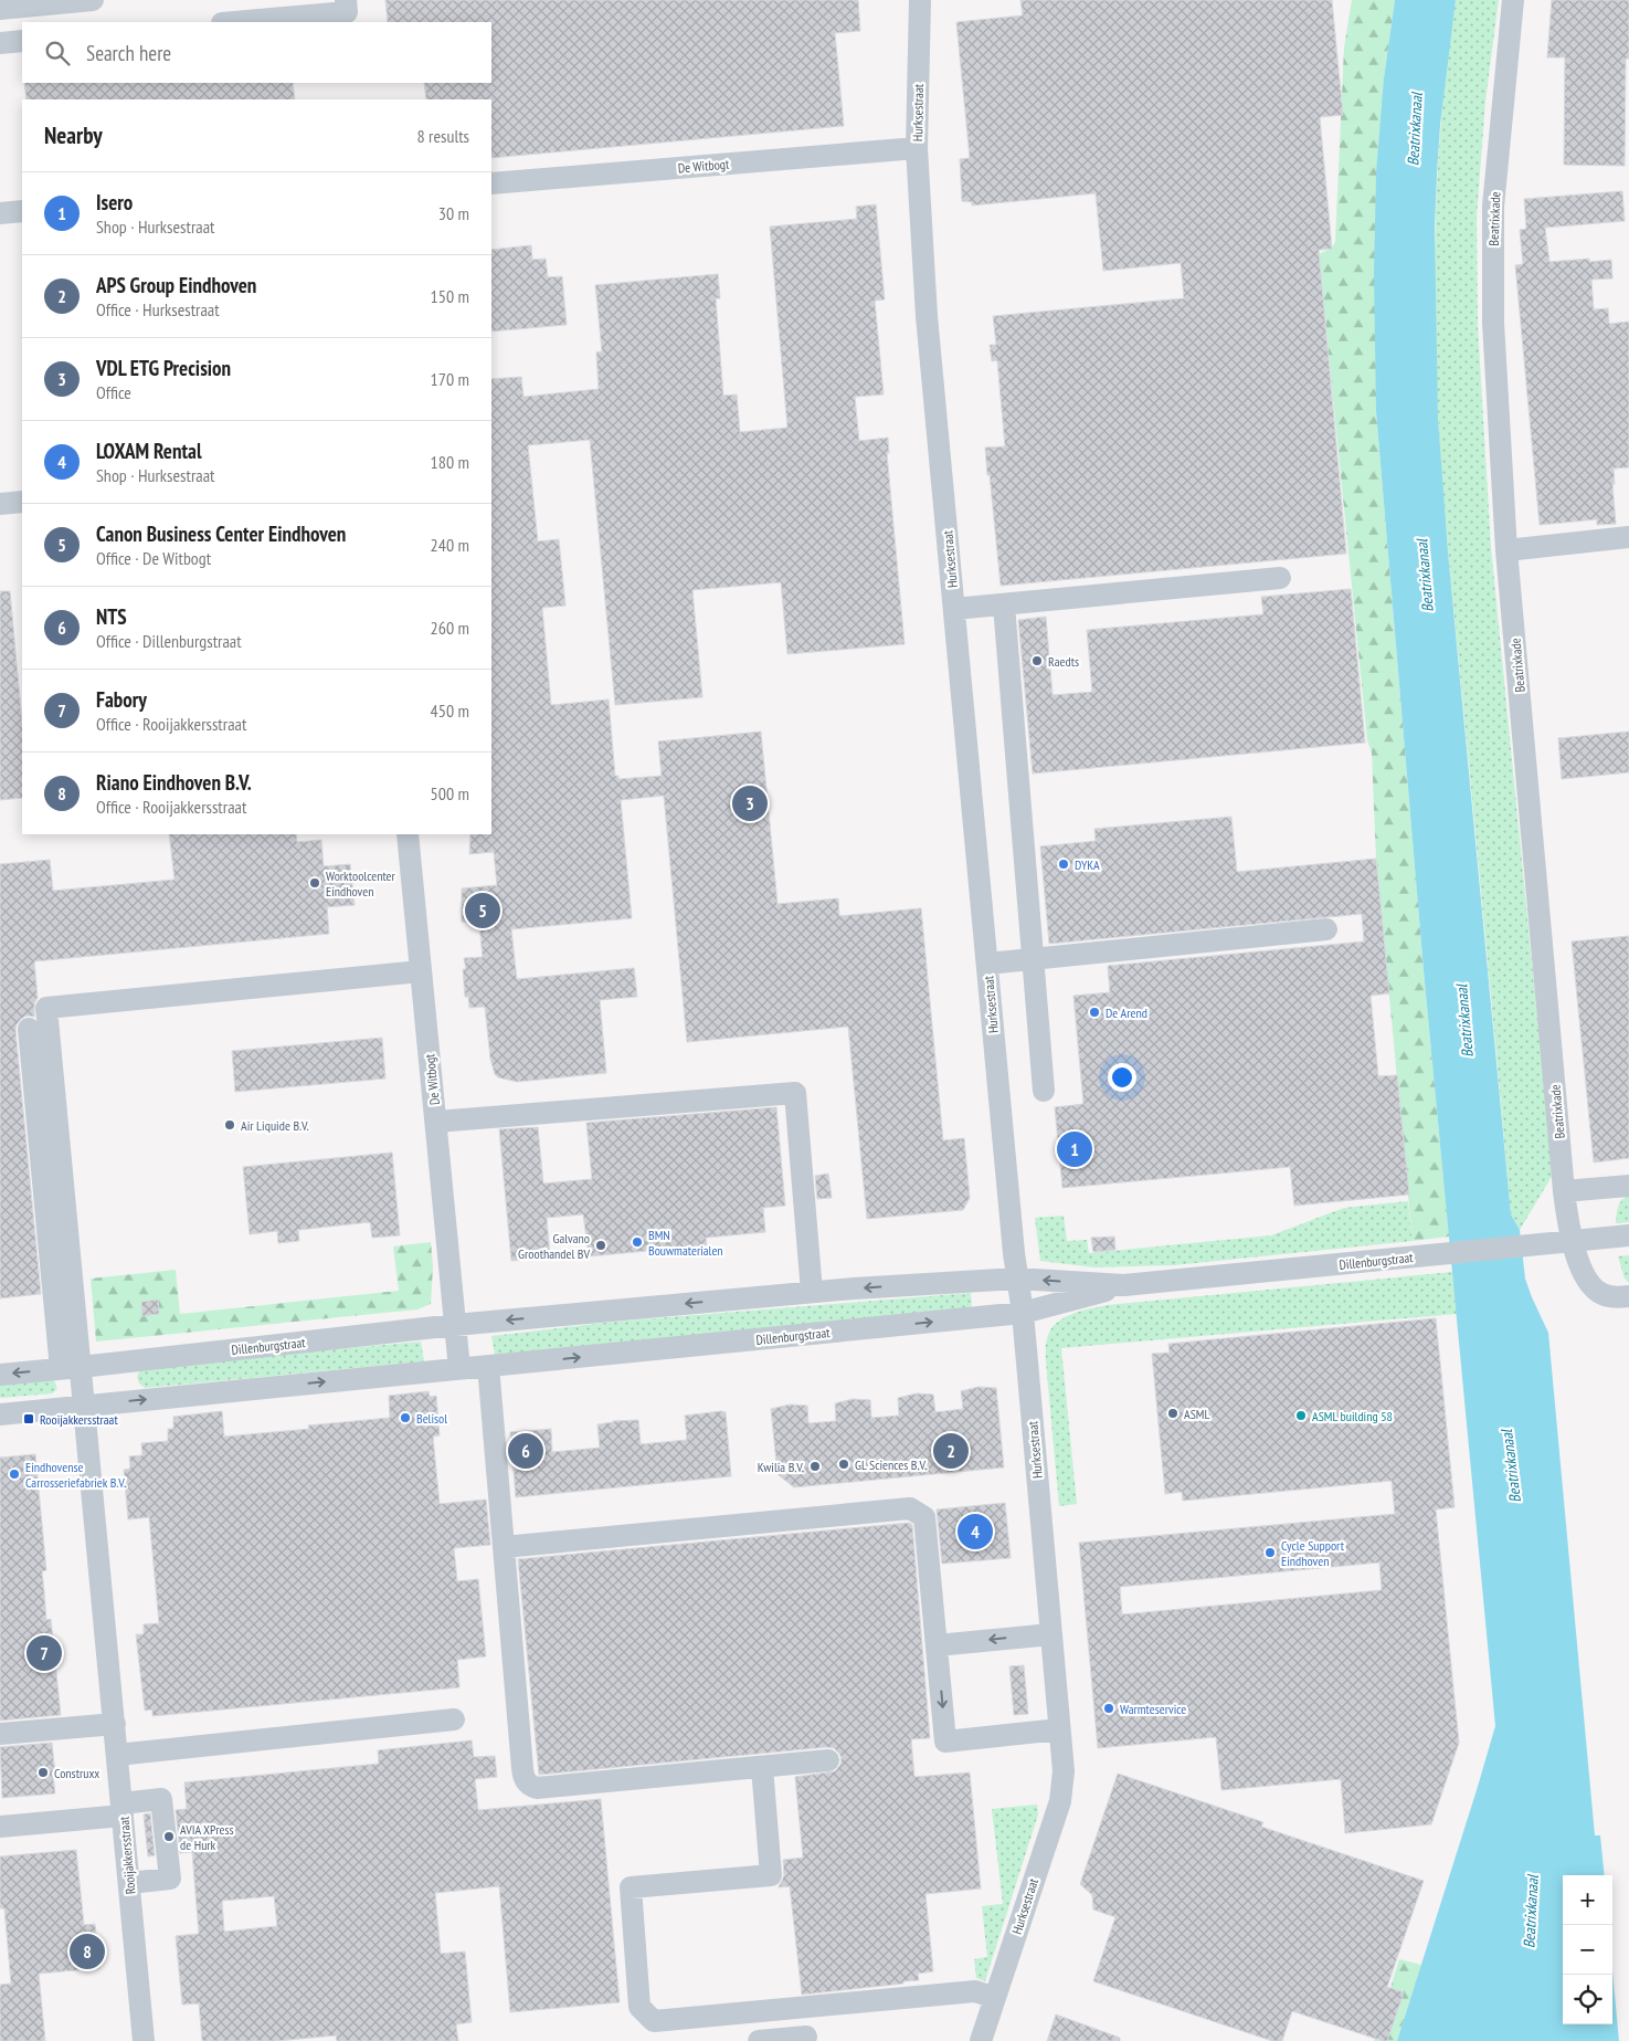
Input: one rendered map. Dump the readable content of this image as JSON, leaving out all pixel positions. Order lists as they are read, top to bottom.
{
  "streets": {
    "street": [
      "Hurksestraat",
      "De Witbogt",
      "Beatrixkade",
      "Dillenburgstraat",
      "Rooijakkersstraat"
    ]
  },
  "crossings": [
    ["Hurksestraat", "De Witbogt"],
    ["Hurksestraat", "Dillenburgstraat"],
    ["De Witbogt", "Dillenburgstraat"],
    ["Dillenburgstraat", "Rooijakkersstraat"]
  ],
  "water": ["Beatrixkanaal"],
  "places": {
    "other": [
      "Raedts",
      "DYKA",
      "Worktoolcenter Eindhoven",
      "De Arend",
      "Air Liquide B.V.",
      "BMN Bouwmaterialen",
      "Galvano Groothandel BV",
      "ASML",
      "ASML building 58",
      "Belisol",
      "GL Sciences B.V.",
      "Kwilia B.V.",
      "Eindhovense Carrosseriefabriek B.V.",
      "Cycle Support Eindhoven",
      "Warmteservice",
      "Construxx",
      "AVIA XPress de Hurk"
    ],
    "transit": ["Rooijakkersstraat"]
  },
  "page": {
    "search": "Search here",
    "heading": ["Nearby", "8 results"],
    "list": [
      {
        "mark": "1",
        "name": "Isero",
        "note": "Shop · Hurksestraat",
        "value": "30 m"
      },
      {
        "mark": "2",
        "name": "APS Group Eindhoven",
        "note": "Office · Hurksestraat",
        "value": "150 m"
      },
      {
        "mark": "3",
        "name": "VDL ETG Precision",
        "note": "Office",
        "value": "170 m"
      },
      {
        "mark": "4",
        "name": "LOXAM Rental",
        "note": "Shop · Hurksestraat",
        "value": "180 m"
      },
      {
        "mark": "5",
        "name": "Canon Business Center Eindhoven",
        "note": "Office · De Witbogt",
        "value": "240 m"
      },
      {
        "mark": "6",
        "name": "NTS",
        "note": "Office · Dillenburgstraat",
        "value": "260 m"
      },
      {
        "mark": "7",
        "name": "Fabory",
        "note": "Office · Rooijakkersstraat",
        "value": "450 m"
      },
      {
        "mark": "8",
        "name": "Riano Eindhoven B.V.",
        "note": "Office · Rooijakkersstraat",
        "value": "500 m"
      }
    ],
    "pins": [
      "3",
      "5",
      "1",
      "2",
      "6",
      "4",
      "7",
      "8"
    ],
    "map_buttons": ["+", "−"]
  }
}
